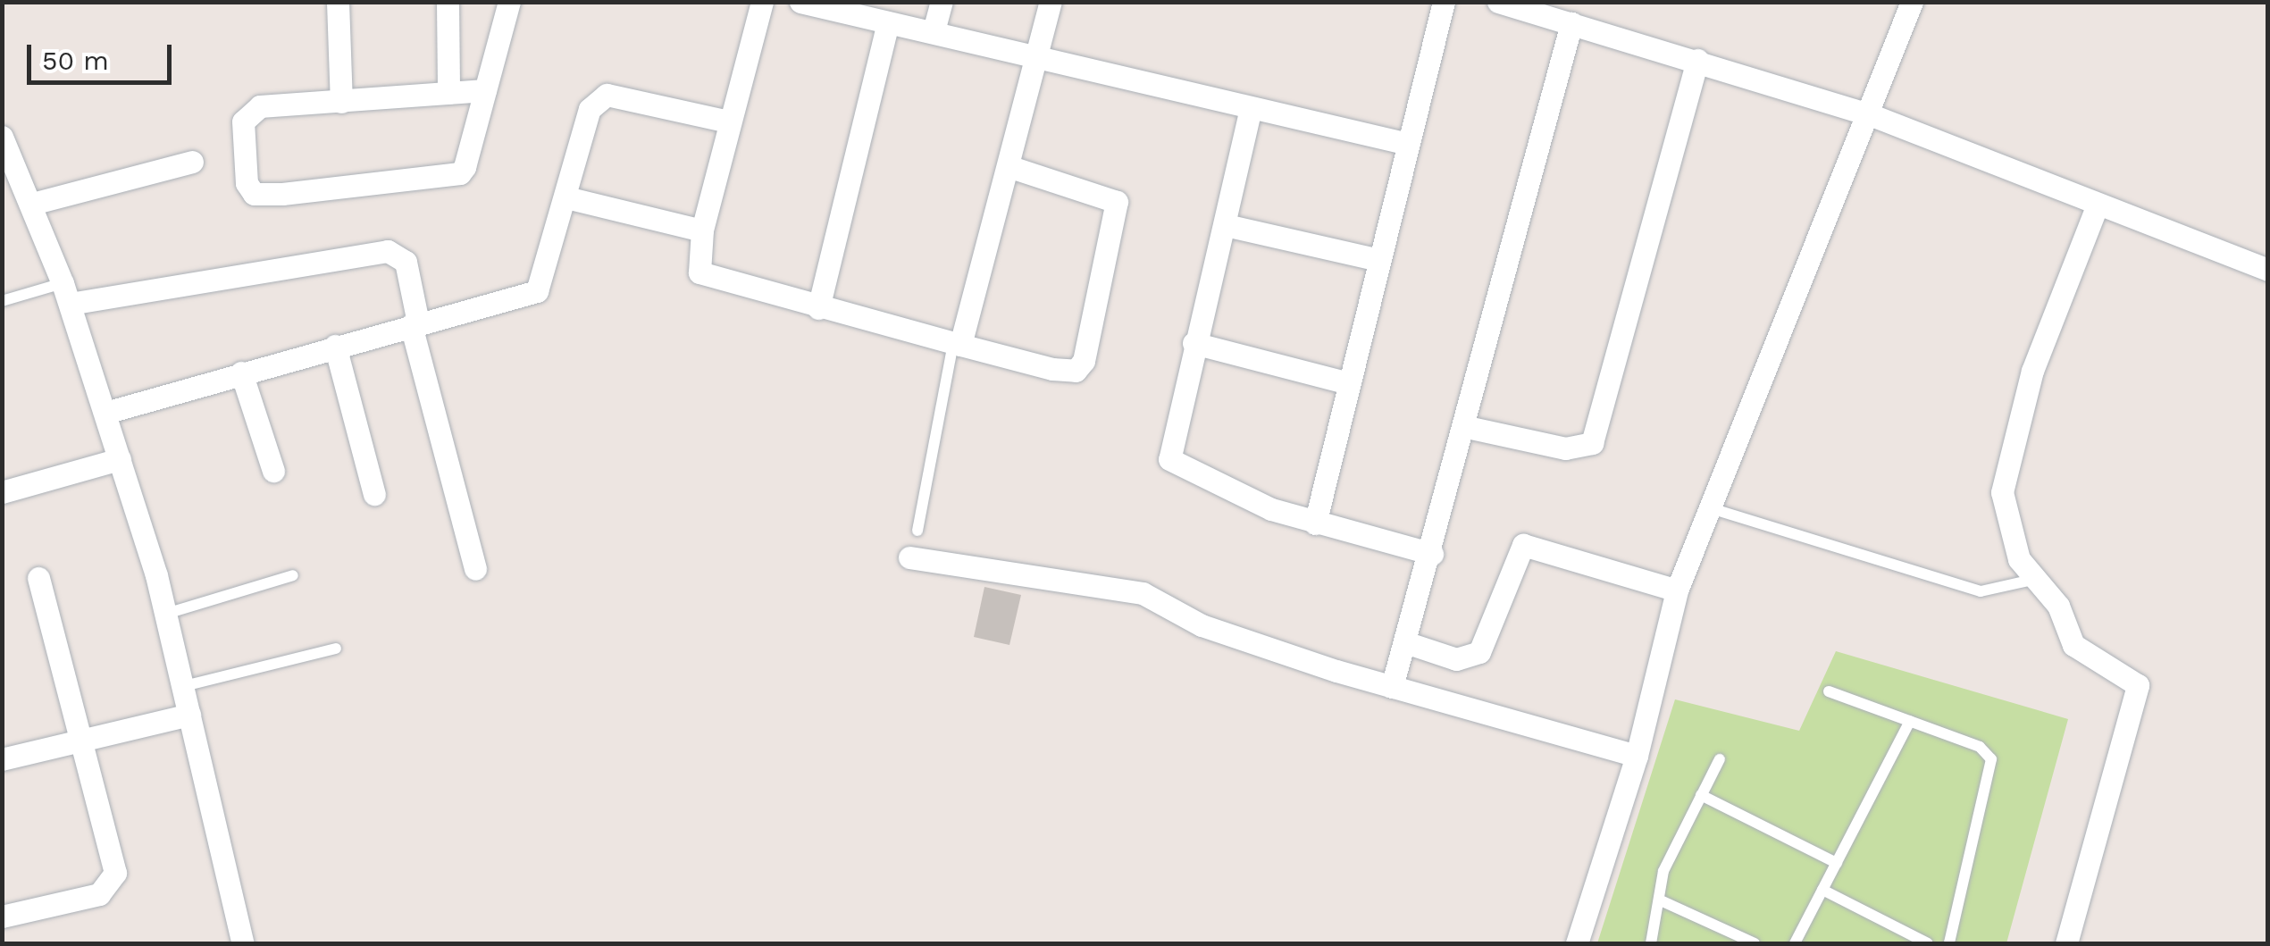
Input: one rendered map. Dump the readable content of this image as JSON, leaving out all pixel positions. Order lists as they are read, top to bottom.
{
  "scale_bar": "50 m"
}
